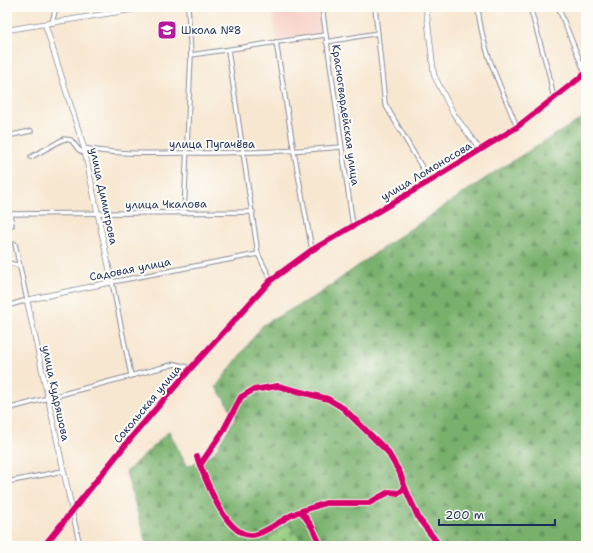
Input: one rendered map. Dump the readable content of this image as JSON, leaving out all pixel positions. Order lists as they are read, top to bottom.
{
  "streets": {
    "street": [
      "Красногвардейская улица",
      "улица Пугачёва",
      "улица Ломоносова",
      "улица Димитрова",
      "улица Чкалова",
      "Садовая улица",
      "улица Кудряшова",
      "Сокольская улица"
    ]
  },
  "crossings": [
    ["Красногвардейская улица", "улица Пугачёва"],
    ["Красногвардейская улица", "улица Ломоносова"],
    ["улица Пугачёва", "улица Димитрова"],
    ["улица Ломоносова", "Сокольская улица"],
    ["улица Димитрова", "улица Чкалова"],
    ["улица Димитрова", "Садовая улица"],
    ["Садовая улица", "улица Кудряшова"],
    ["улица Кудряшова", "Сокольская улица"]
  ],
  "places": {
    "school or university": ["Школа №8"]
  },
  "scale_bar": "200 m"
}
